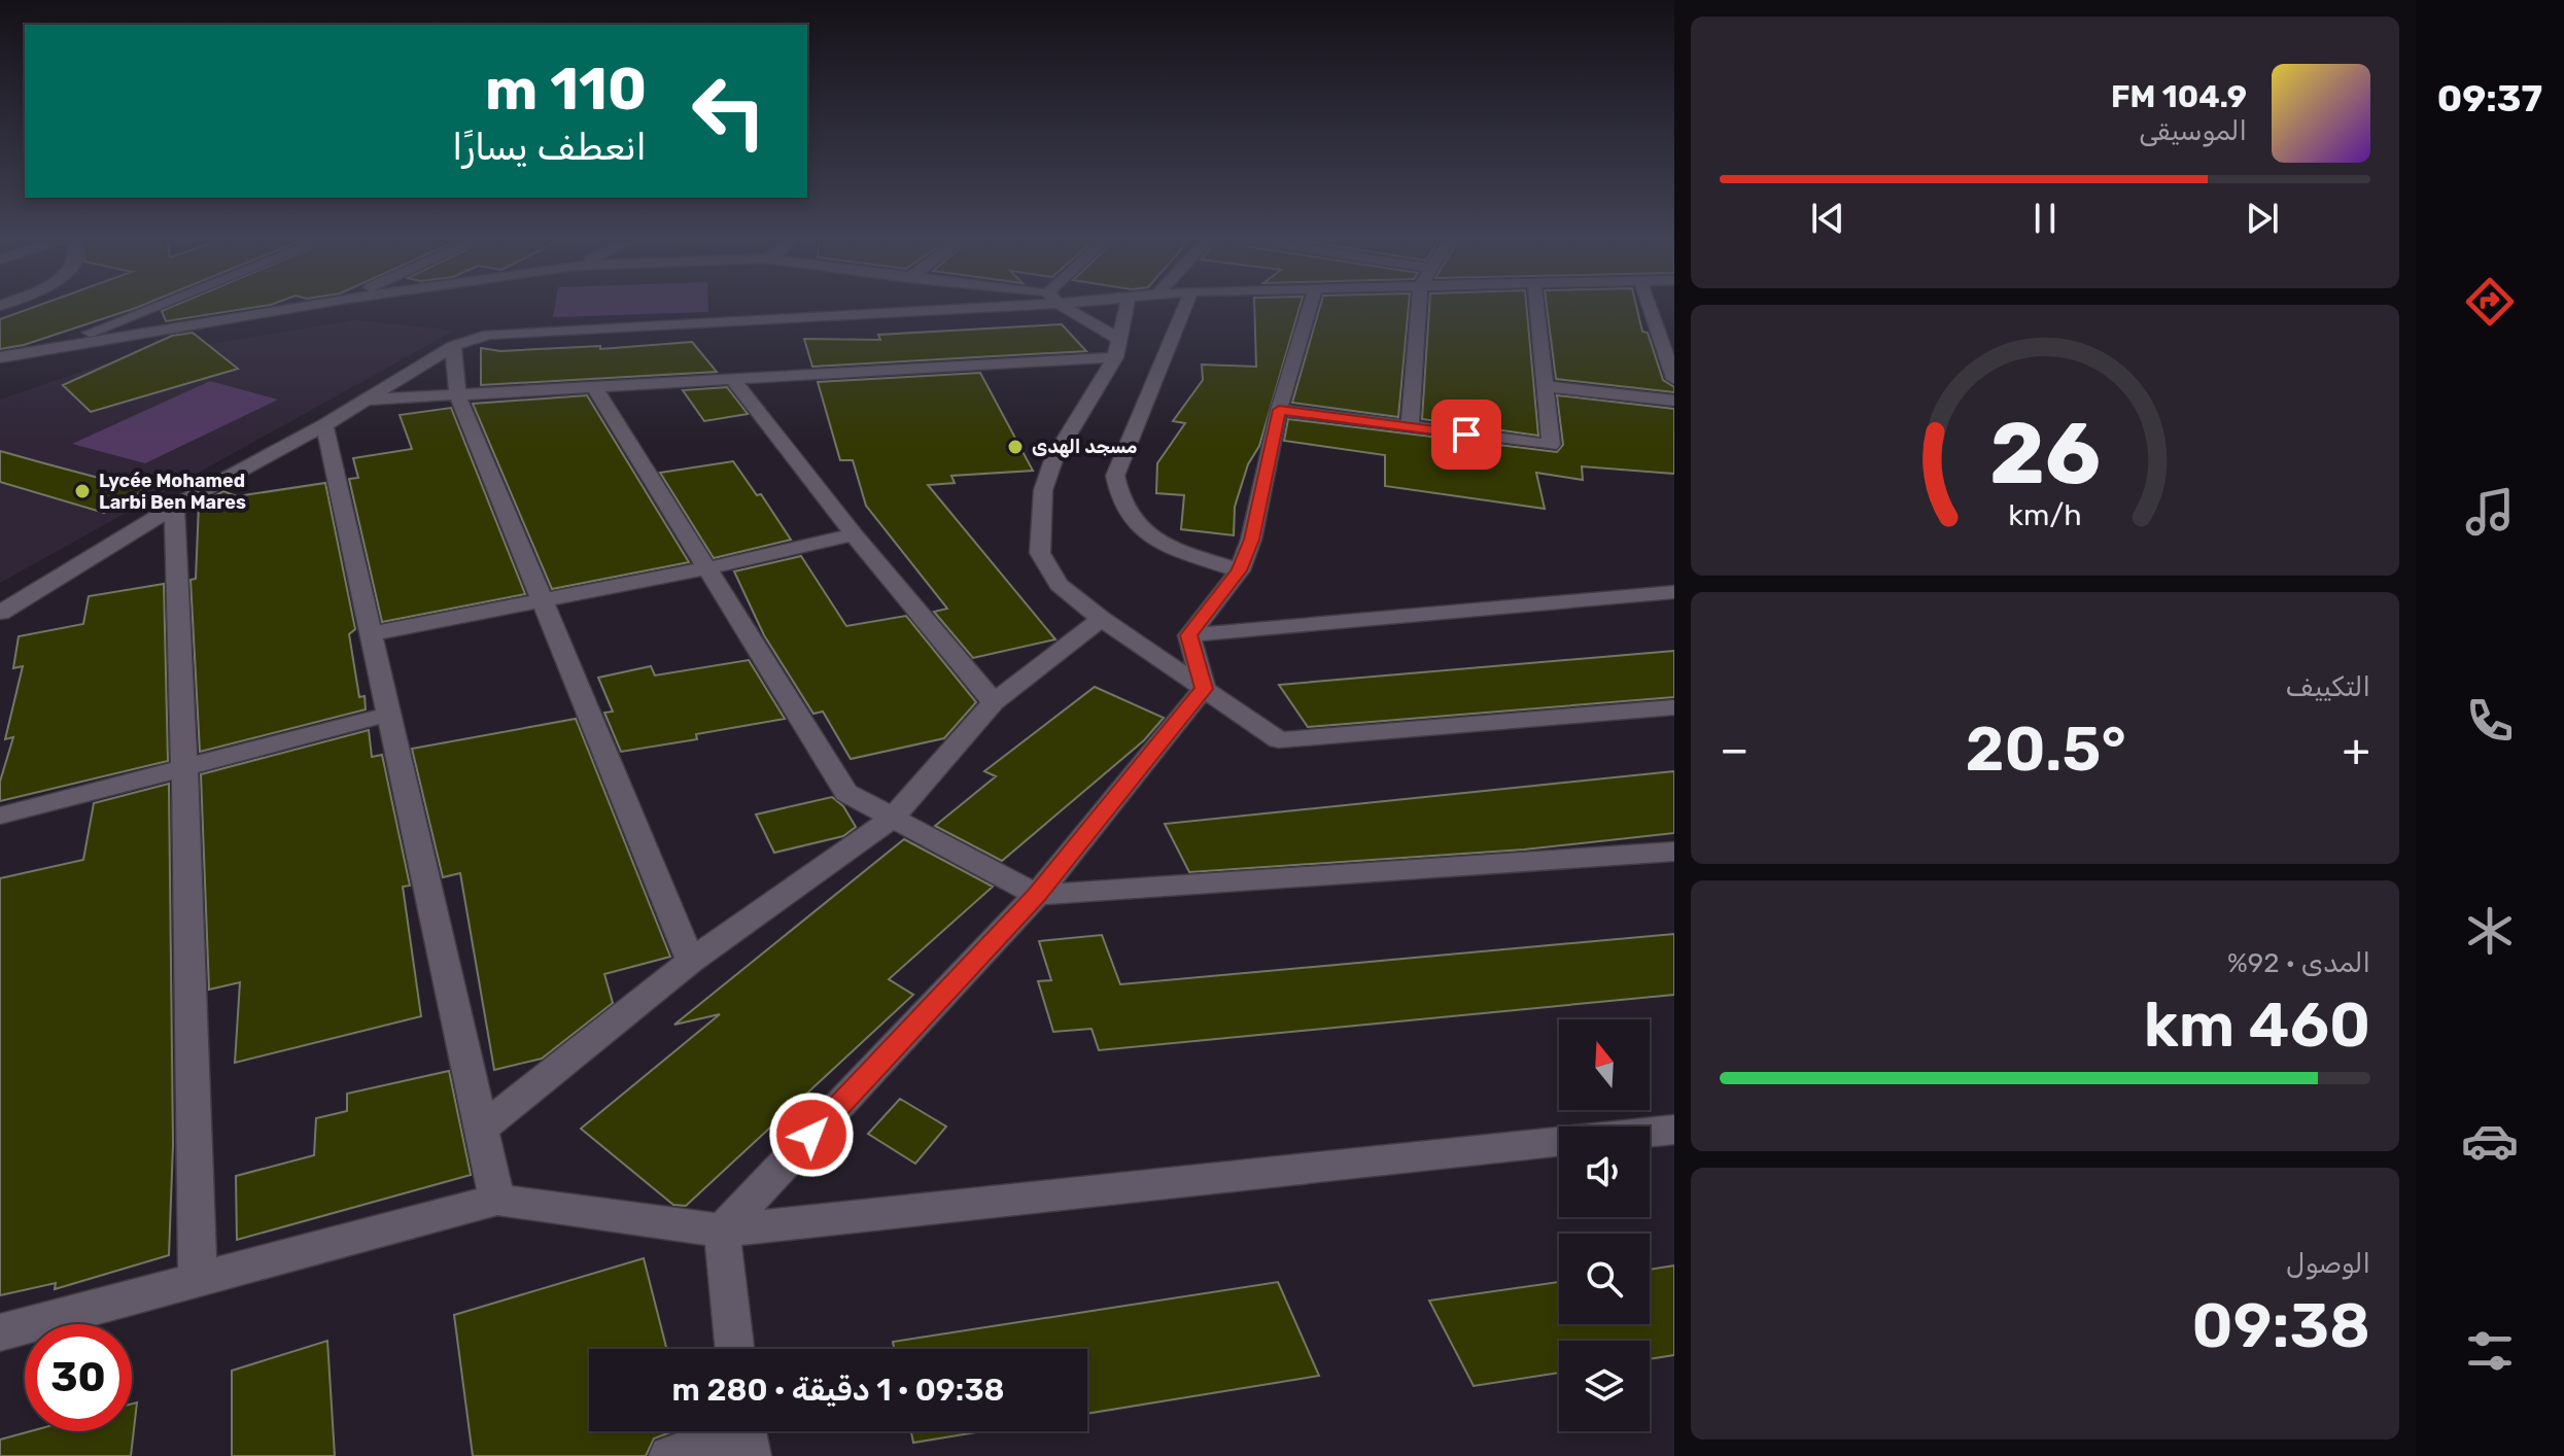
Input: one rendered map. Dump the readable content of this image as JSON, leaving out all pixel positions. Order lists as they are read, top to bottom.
{
  "places": ["مسجد الهدى", "Lycée Mohamed Larbi Ben Mares"],
  "north": "top",
  "page": {
    "tabs": "09:37",
    "turn": ["110 m", "انعطف يسارًا"],
    "song": ["104.9 FM", "الموسيقى"],
    "tile": [
      "التكييف",
      ["المدى · 92%", "460 km"],
      ["الوصول", "09:38"]
    ],
    "heat": ["−", "20.5°", "+"],
    "limit": "30",
    "trip": "09:38 · 1 دقيقة · 280 m",
    "gauge": ["26", "km/h"]
  }
}
